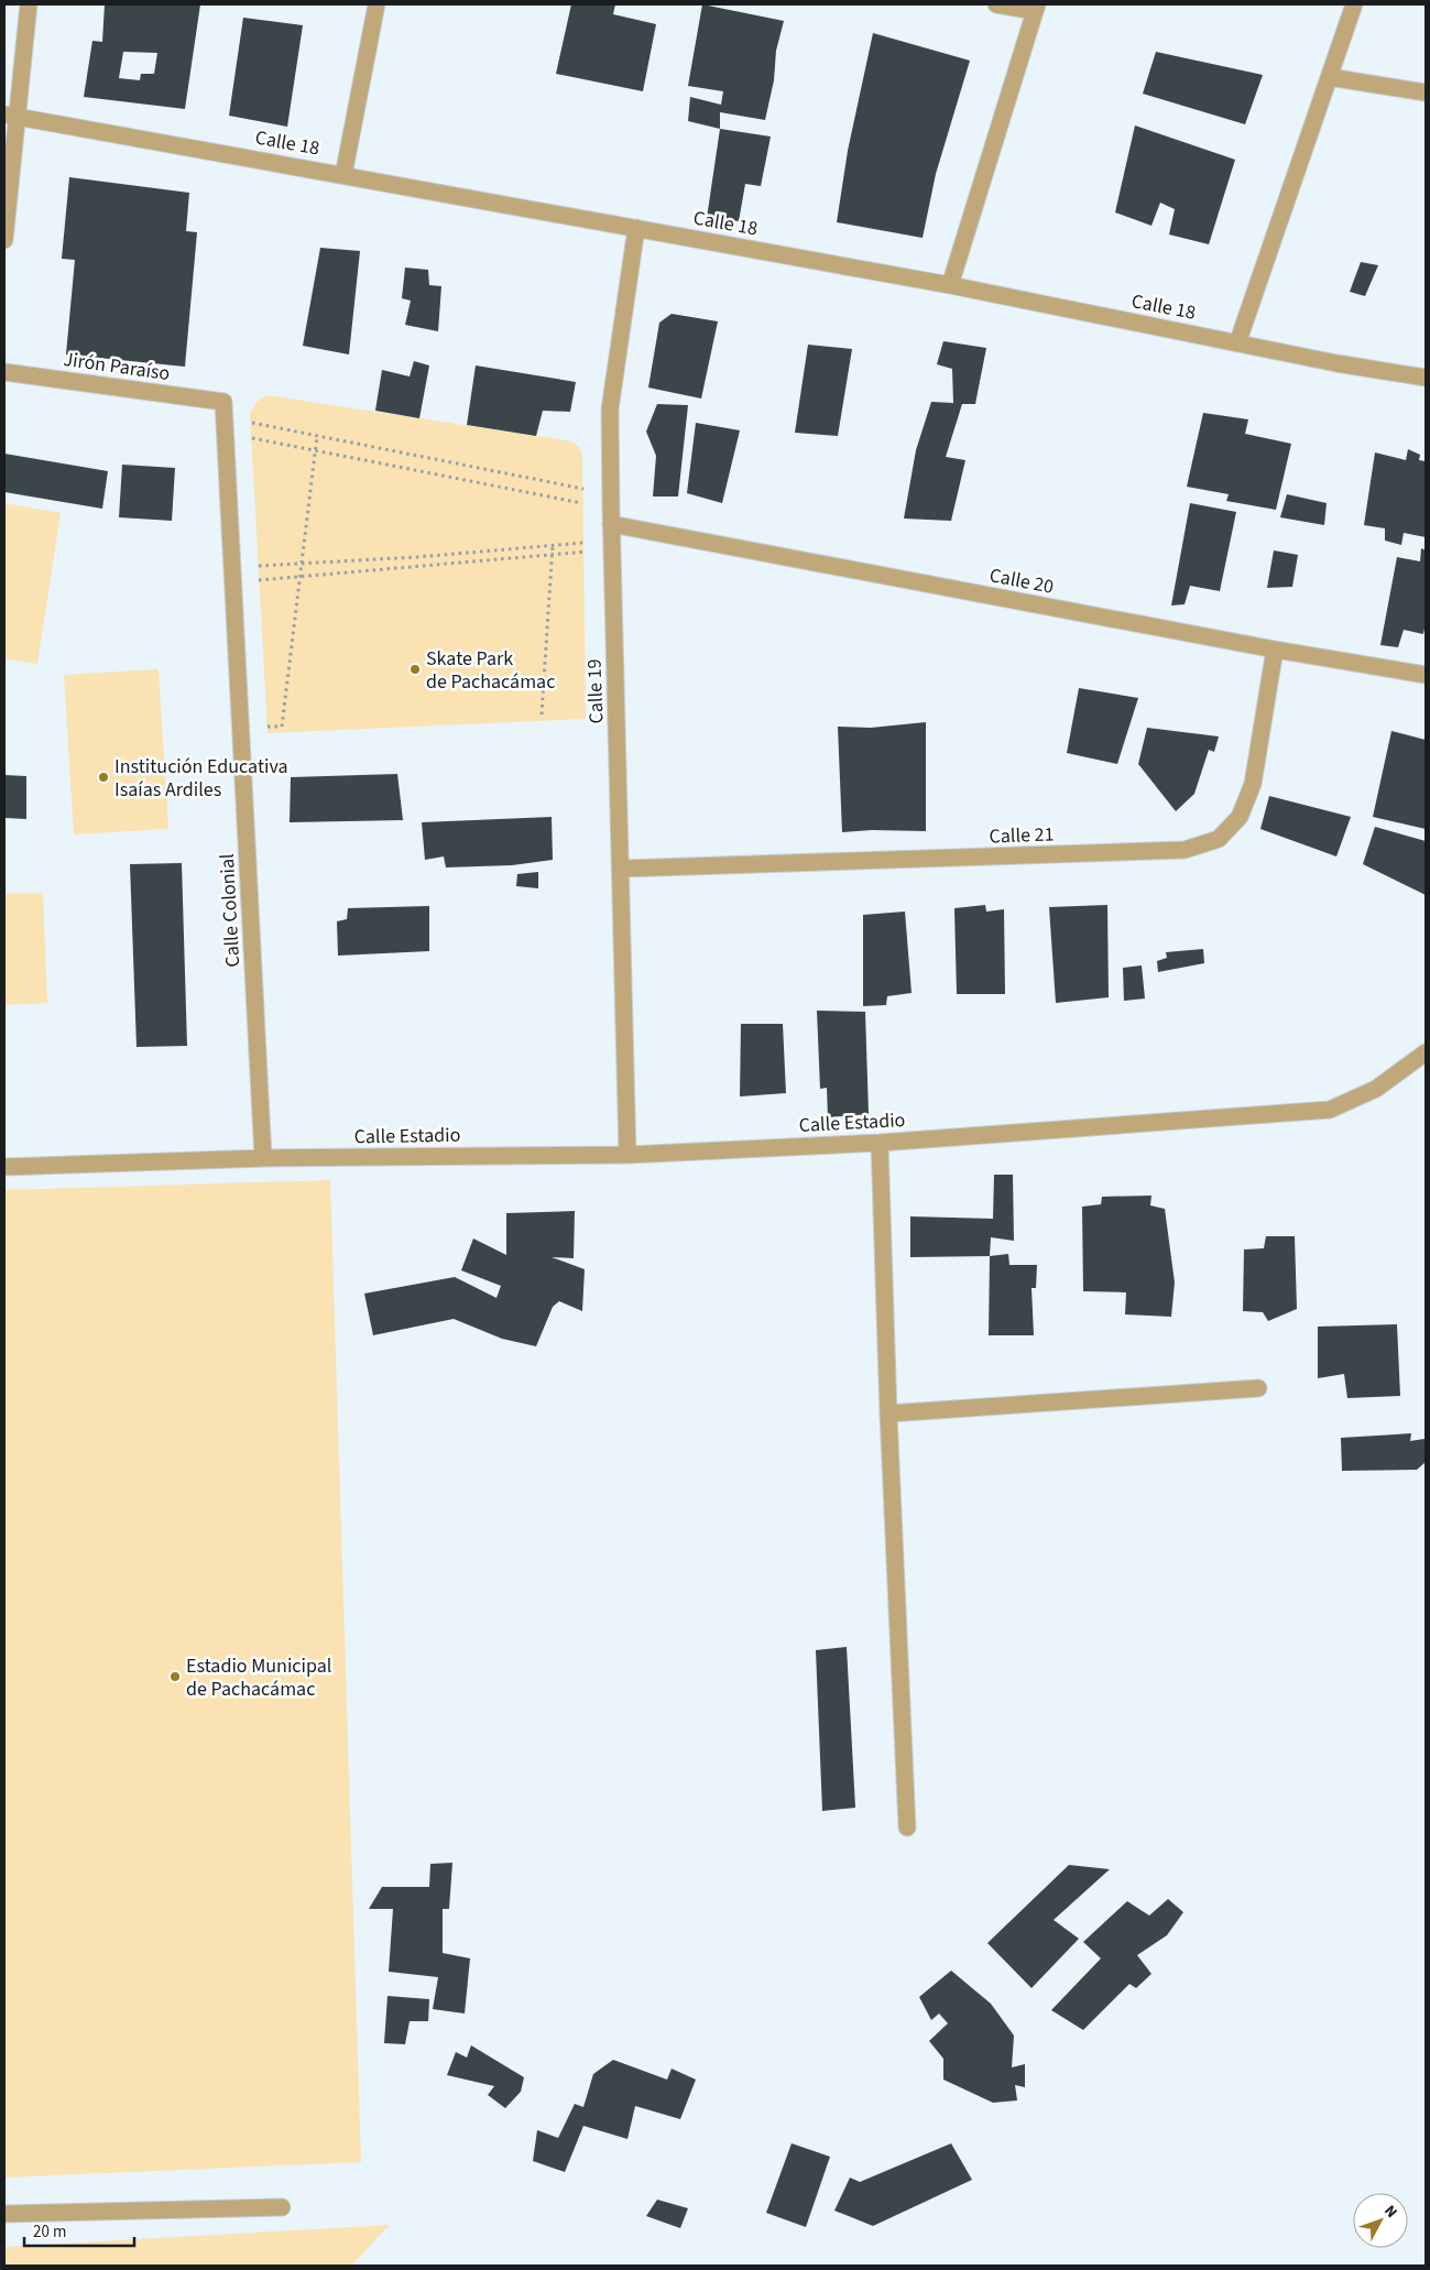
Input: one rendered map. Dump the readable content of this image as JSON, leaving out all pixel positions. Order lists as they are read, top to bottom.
{
  "streets": {
    "street": [
      "Calle 18",
      "Jirón Paraíso",
      "Calle 20",
      "Calle 19",
      "Calle 21",
      "Calle Colonial",
      "Calle Estadio"
    ]
  },
  "crossings": [
    ["Calle 18", "Calle 19"],
    ["Jirón Paraíso", "Calle Colonial"],
    ["Calle 20", "Calle 19"],
    ["Calle 20", "Calle 21"],
    ["Calle 19", "Calle 21"],
    ["Calle 19", "Calle Estadio"],
    ["Calle Colonial", "Calle Estadio"]
  ],
  "places": ["Skate Park de Pachacámac", "Institución Educativa Isaías Ardiles", "Estadio Municipal de Pachacámac"],
  "scale_bar": "20 m",
  "north": "top right"
}
